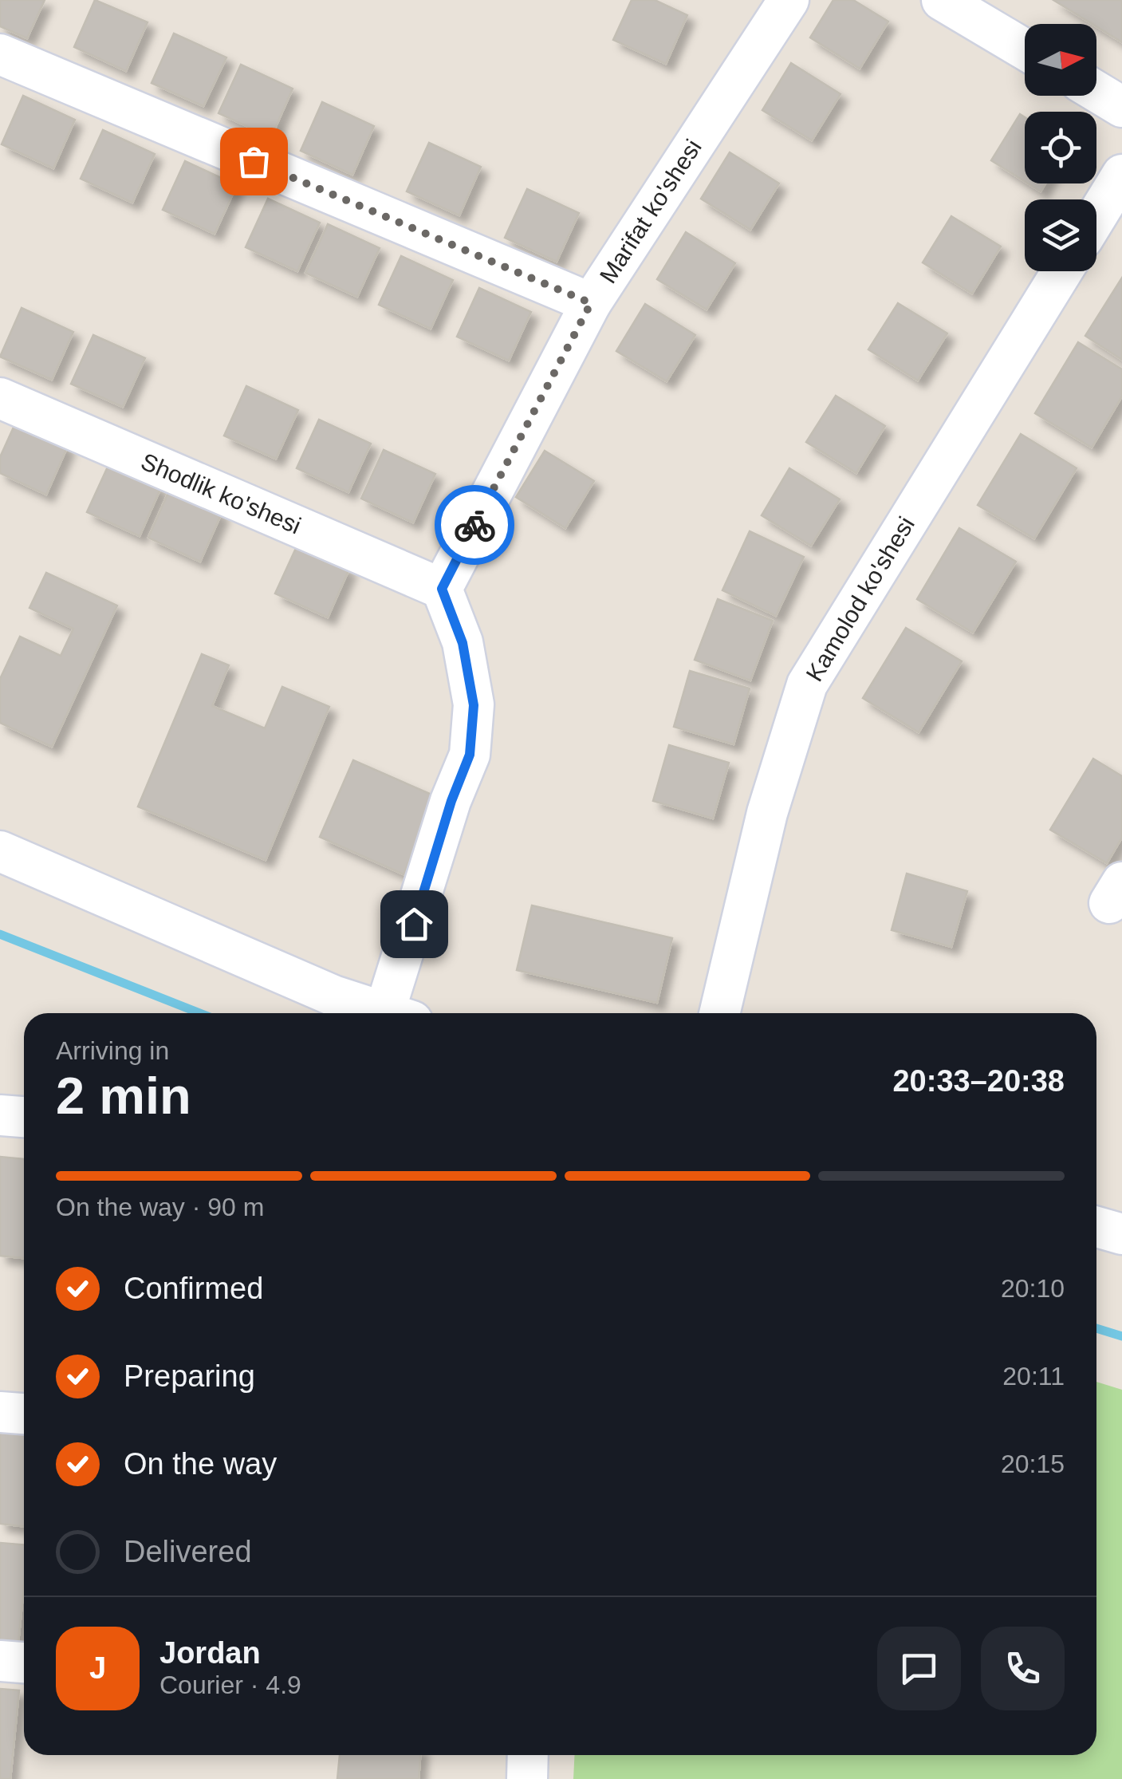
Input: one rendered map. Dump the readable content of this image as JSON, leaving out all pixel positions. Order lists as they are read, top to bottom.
{
  "streets": {
    "street": ["Marifat ko'shesi", "Shodlik ko'shesi", "Kamolod ko'shesi"]
  },
  "crossings": [
    ["Marifat ko'shesi", "Shodlik ko'shesi"]
  ],
  "north": "right",
  "page": {
    "heading": ["2 min", "Arriving in", "20:33–20:38"],
    "panel": ["Jordan", "Courier · 4.9"],
    "bar": "On the way · 90 m",
    "list": [
      ["Confirmed", "20:10"],
      ["Preparing", "20:11"],
      ["On the way", "20:15"],
      "Delivered"
    ],
    "round": "J"
  }
}
